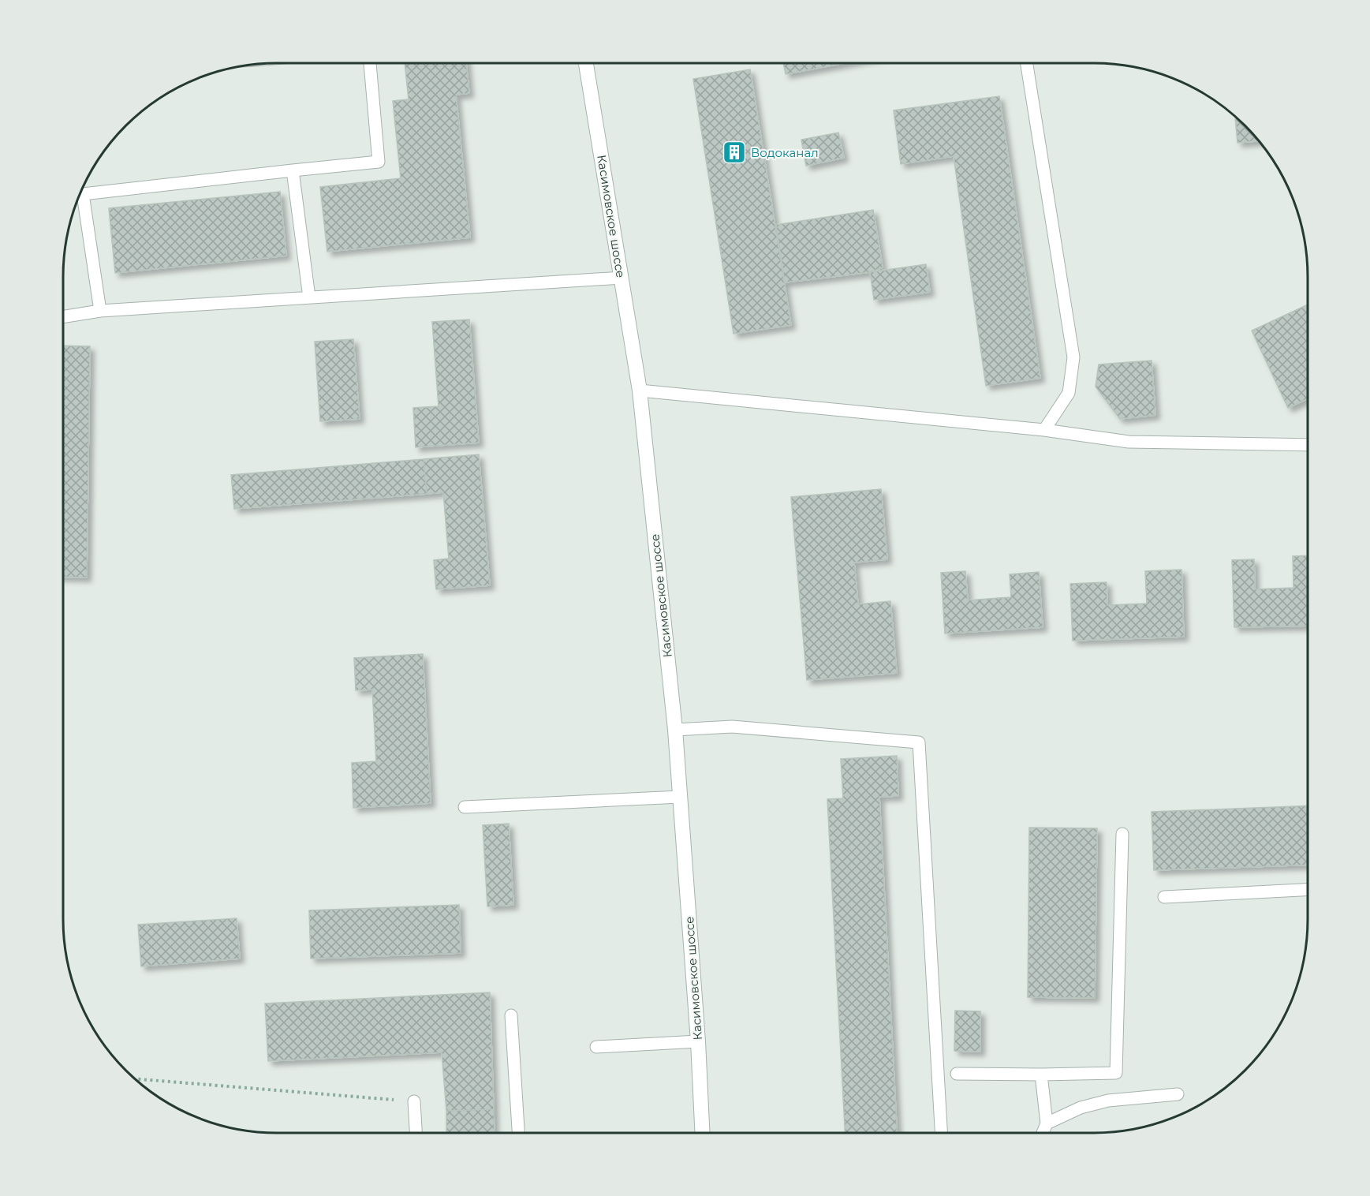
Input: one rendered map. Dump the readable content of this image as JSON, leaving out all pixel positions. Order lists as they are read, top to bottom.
{
  "streets": {
    "main road": ["Касимовское шоссе"]
  },
  "places": {
    "building": ["Водоканал"]
  }
}
